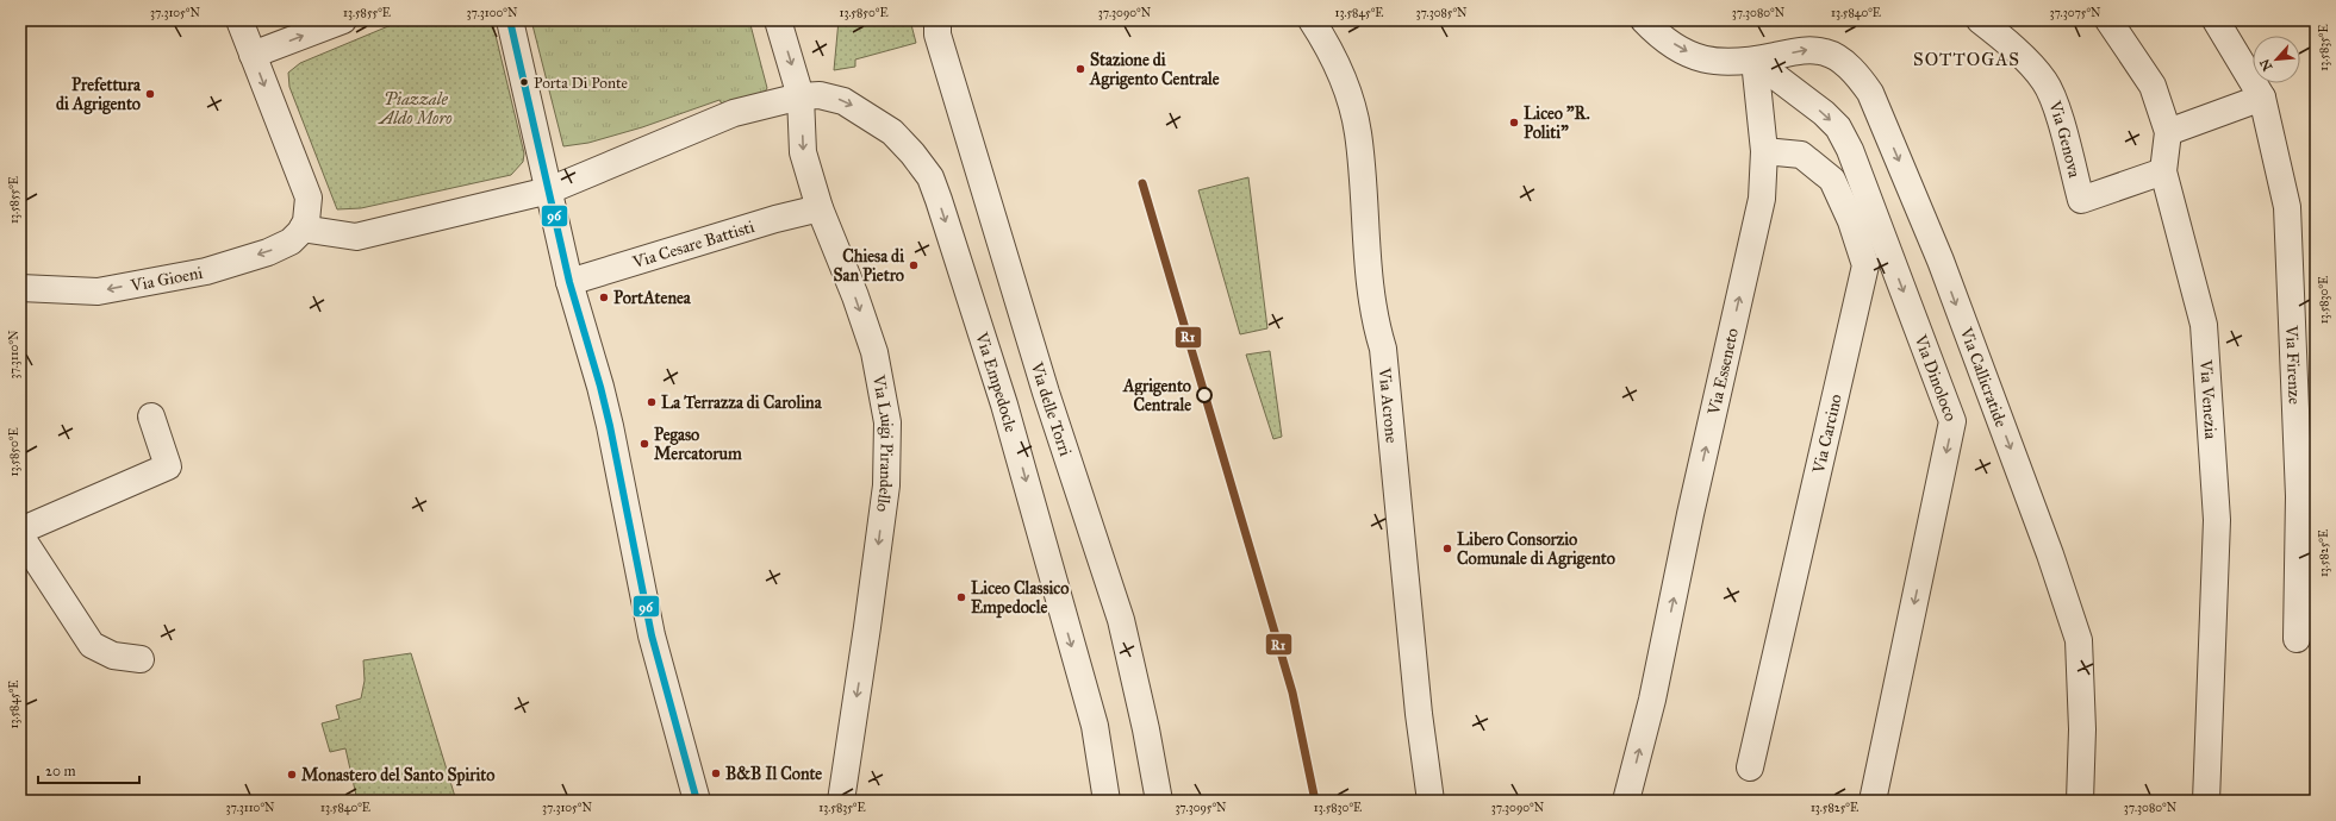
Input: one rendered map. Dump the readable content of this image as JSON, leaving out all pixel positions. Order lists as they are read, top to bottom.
{
  "streets": {
    "street": [
      "Via Genova",
      "Via Cesare Battisti",
      "Via Gioeni",
      "Via Firenze",
      "Via Esseneto",
      "Via Callicratide",
      "Via Dinoloco",
      "Via Empedocle",
      "Via Venezia",
      "Via Acrone",
      "Via delle Torri",
      "Via Carcino",
      "Via Luigi Pirandello"
    ]
  },
  "crossings": [
    ["Via Genova", "Via Venezia"],
    ["Via Cesare Battisti", "Via Luigi Pirandello"],
    ["Via Esseneto", "Via Callicratide"],
    ["Via Esseneto", "Via Dinoloco"],
    ["Via Esseneto", "Via Carcino"],
    ["Via Callicratide", "Via Dinoloco"],
    ["Via Empedocle", "Via Luigi Pirandello"]
  ],
  "one_way": [
    "Via Gioeni",
    "Via Esseneto",
    "Via Callicratide",
    "Via Dinoloco",
    "Via Empedocle"
  ],
  "districts": ["SOTTOGAS"],
  "parks": ["Piazzale Aldo Moro"],
  "places": [
    "Stazione di Agrigento Centrale",
    "Porta Di Ponte",
    "Prefettura di Agrigento",
    "Liceo \"R. Politi\"",
    "Chiesa di San Pietro",
    "PortAtenea",
    "Agrigento Centrale",
    "La Terrazza di Carolina",
    "Pegaso Mercatorum",
    "Libero Consorzio Comunale di Agrigento",
    "Liceo Classico Empedocle",
    "B&B Il Conte",
    "Monastero del Santo Spirito"
  ],
  "lines": ["transit line 96", "transit line R1"],
  "scale_bar": "20 m",
  "north": "bottom left",
  "coordinates": [
    "37.3105°N",
    "13.5855°E",
    "37.3100°N",
    "13.5850°E",
    "37.3090°N",
    "13.5845°E",
    "37.3085°N",
    "37.3080°N",
    "13.5840°E",
    "37.3075°N",
    "13.5835°E",
    "13.5830°E",
    "37.3110°N",
    "13.5825°E",
    "37.3095°N"
  ]
}
